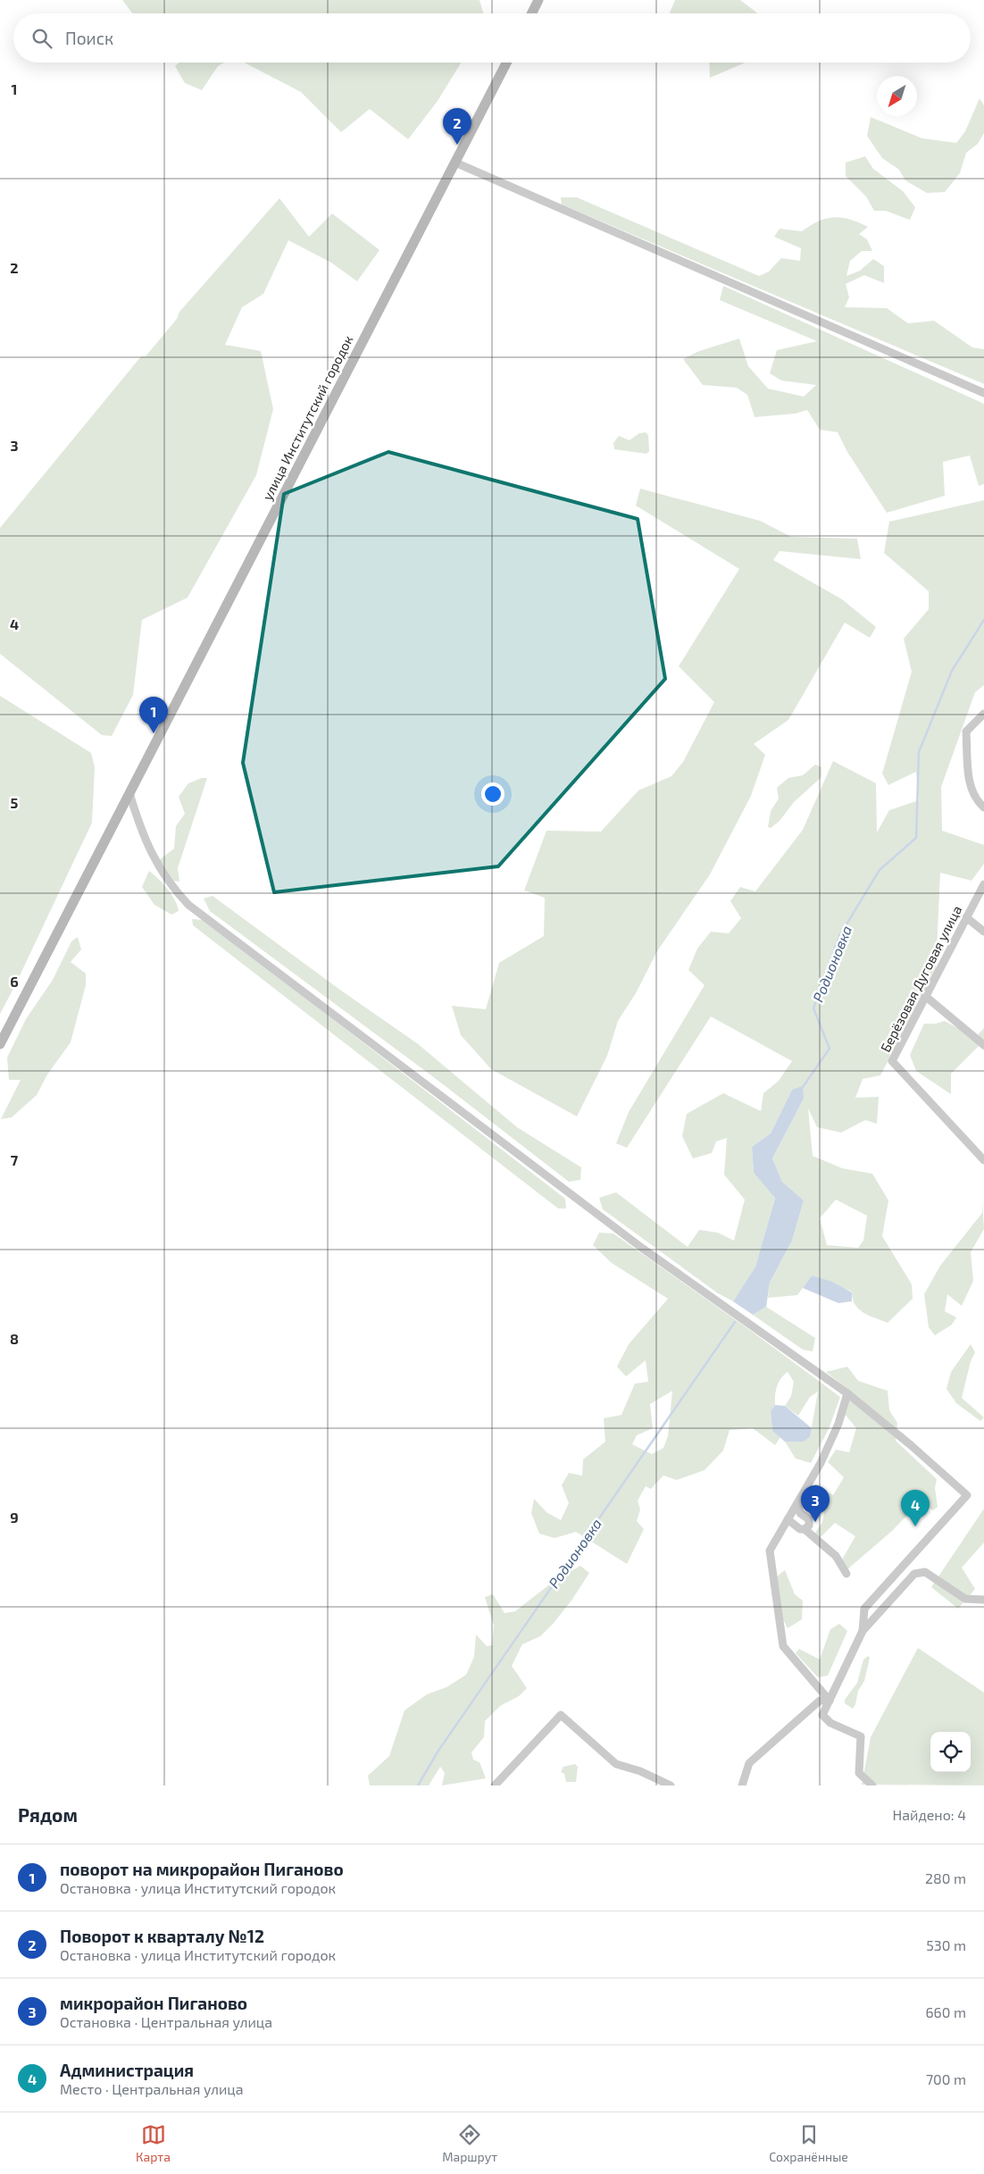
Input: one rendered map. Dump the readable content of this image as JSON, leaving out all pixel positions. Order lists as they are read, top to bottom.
{
  "streets": {
    "street": ["улица Институтский городок", "Берёзовая Дуговая улица"]
  },
  "water": ["Родионовка"],
  "north": "bottom left",
  "page": {
    "search": "Поиск",
    "pins": [
      "2",
      "1",
      "3",
      "4"
    ],
    "heading": ["Рядом", "Найдено: 4"],
    "list": [
      {
        "mark": "1",
        "name": "поворот на микрорайон Пиганово",
        "note": "Остановка · улица Институтский городок",
        "value": "280 m"
      },
      {
        "mark": "2",
        "name": "Поворот к кварталу №12",
        "note": "Остановка · улица Институтский городок",
        "value": "530 m"
      },
      {
        "mark": "3",
        "name": "микрорайон Пиганово",
        "note": "Остановка · Центральная улица",
        "value": "660 m"
      },
      {
        "mark": "4",
        "name": "Администрация",
        "note": "Место · Центральная улица",
        "value": "700 m"
      }
    ],
    "nav": ["Карта", "Маршрут", "Сохранённые"]
  },
  "grid": {
    "rows": [
      "1",
      "2",
      "3",
      "4",
      "5",
      "6",
      "7",
      "8",
      "9"
    ]
  }
}
